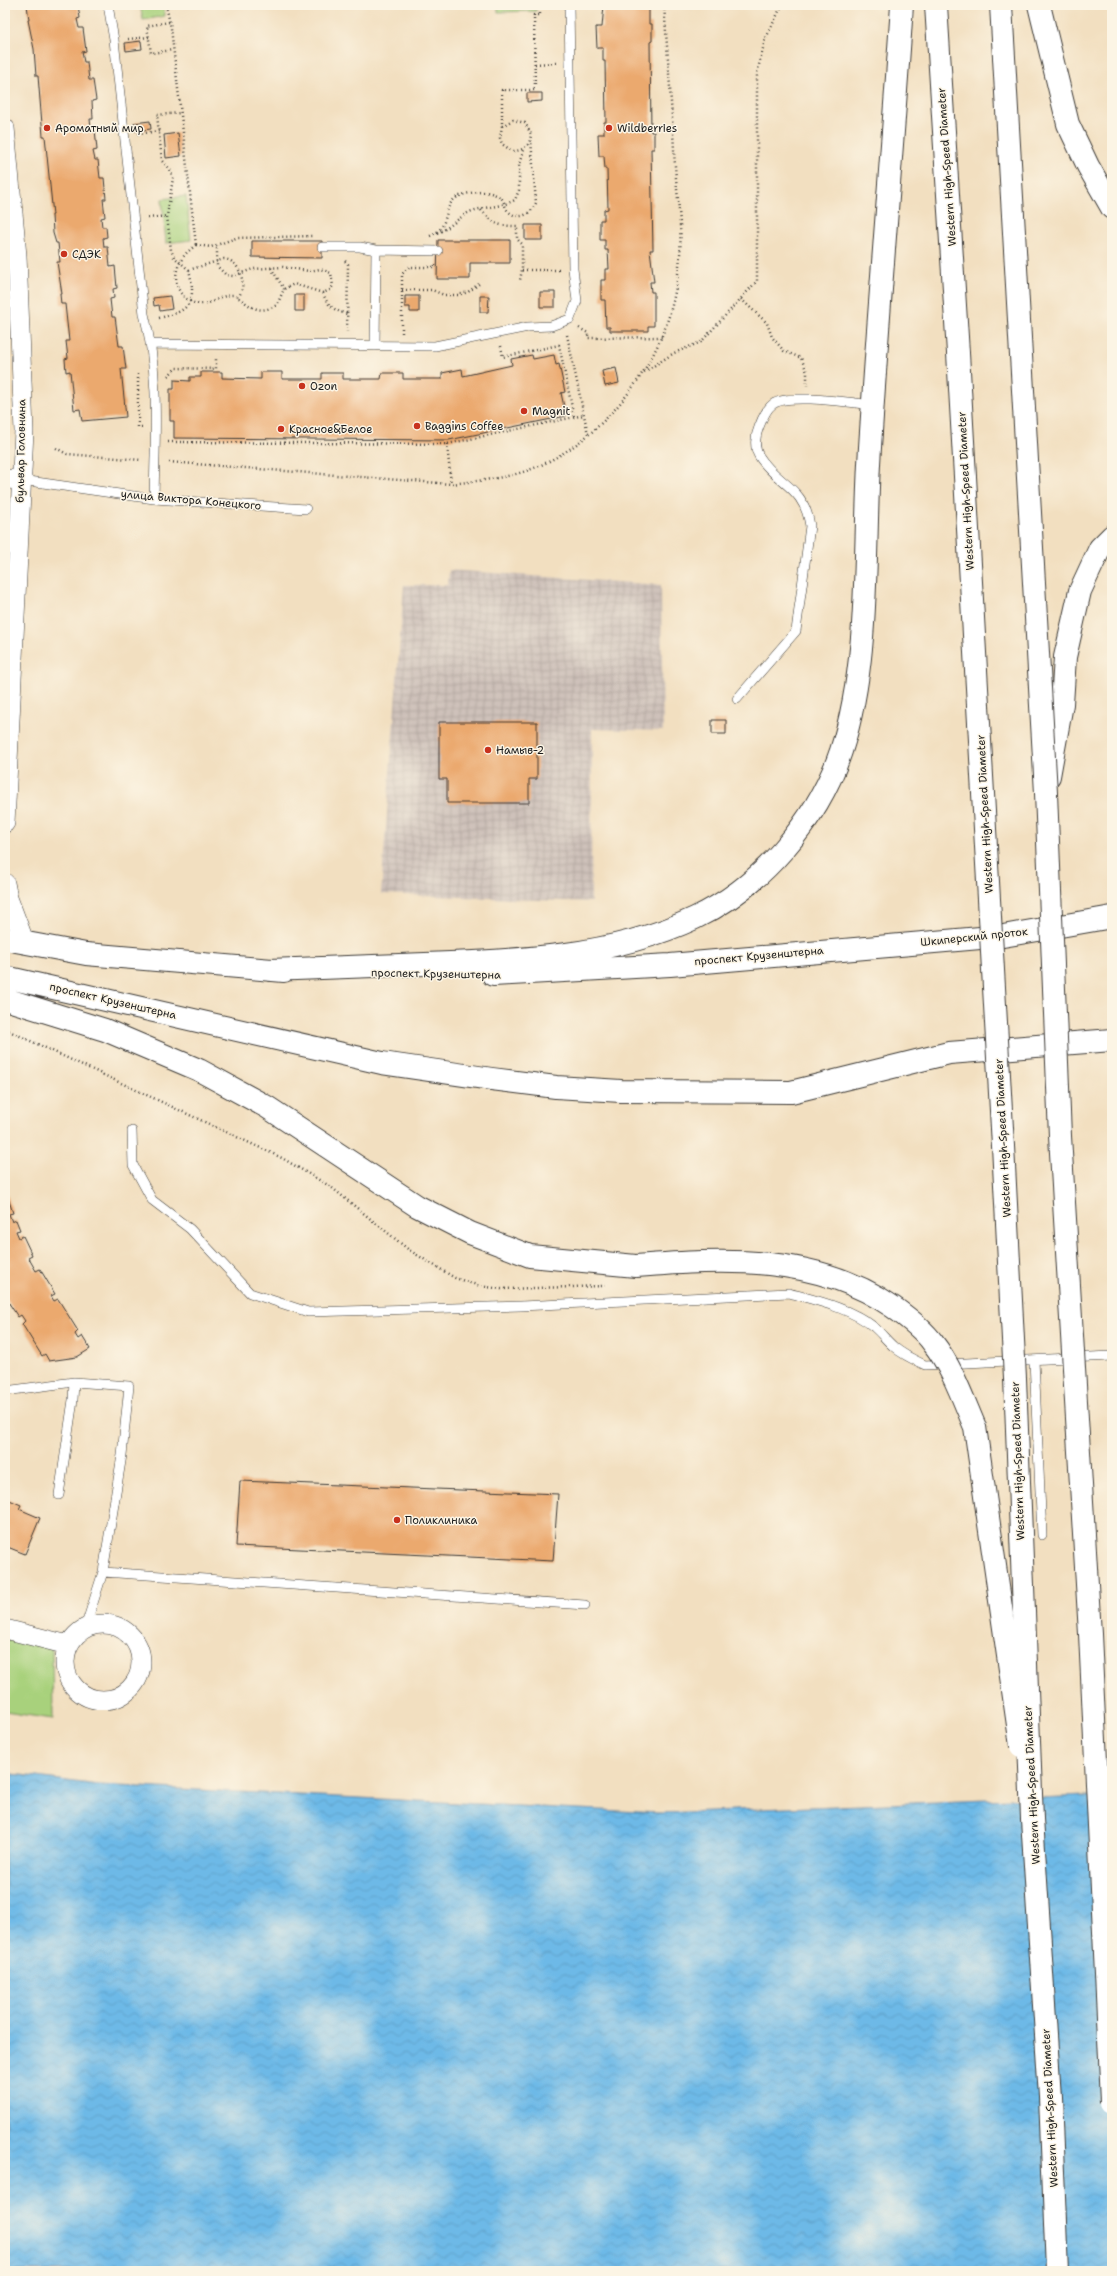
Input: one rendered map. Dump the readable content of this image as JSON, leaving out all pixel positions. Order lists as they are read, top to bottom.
{
  "streets": {
    "main road": ["Western High-Speed Diameter", "Шкиперский проток", "проспект Крузенштерна"],
    "street": ["бульвар Головнина"],
    "lane": ["улица Виктора Конецкого"]
  },
  "crossings": [
    ["бульвар Головнина", "улица Виктора Конецкого"],
    ["Шкиперский проток", "проспект Крузенштерна"]
  ],
  "places": [
    "Ароматный мир",
    "Wildberries",
    "СДЭК",
    "Ozon",
    "Magnit",
    "Baggins Coffee",
    "Красное&Белое",
    "Намыв-2",
    "Поликлиника"
  ]
}
